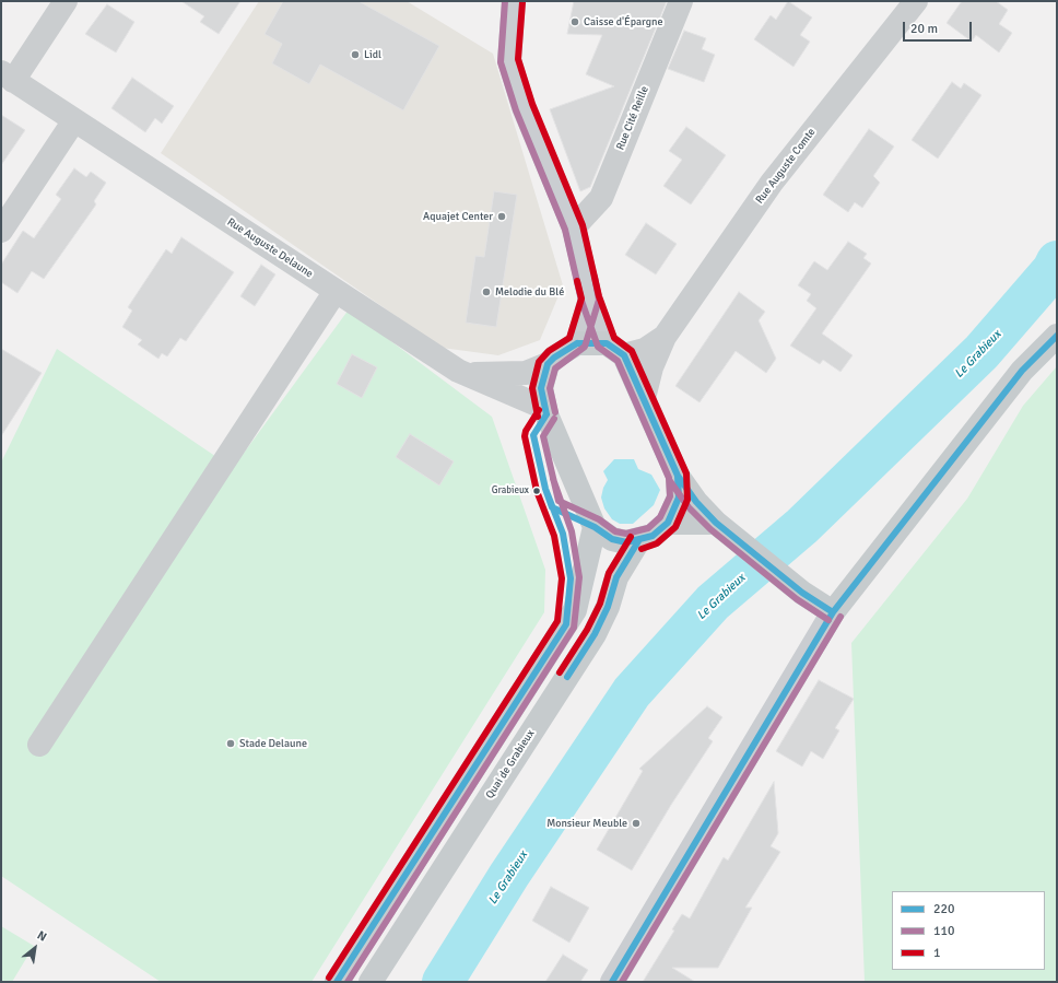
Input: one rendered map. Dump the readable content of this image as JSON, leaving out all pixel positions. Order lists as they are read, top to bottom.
{
  "streets": {
    "main road": ["Quai de Grabieux"],
    "street": ["Rue Cité Reille", "Rue Auguste Comte", "Rue Auguste Delaune"]
  },
  "water": ["Le Grabieux"],
  "places": [
    "Caisse d'Épargne",
    "Lidl",
    "Aquajet Center",
    "Melodie du Blé",
    "Grabieux",
    "Stade Delaune",
    "Monsieur Meuble"
  ],
  "lines": ["transit line 110", "transit line 1", "transit line 220"],
  "legend": ["220", "110", "1"],
  "scale_bar": "20 m",
  "north": "top right"
}
